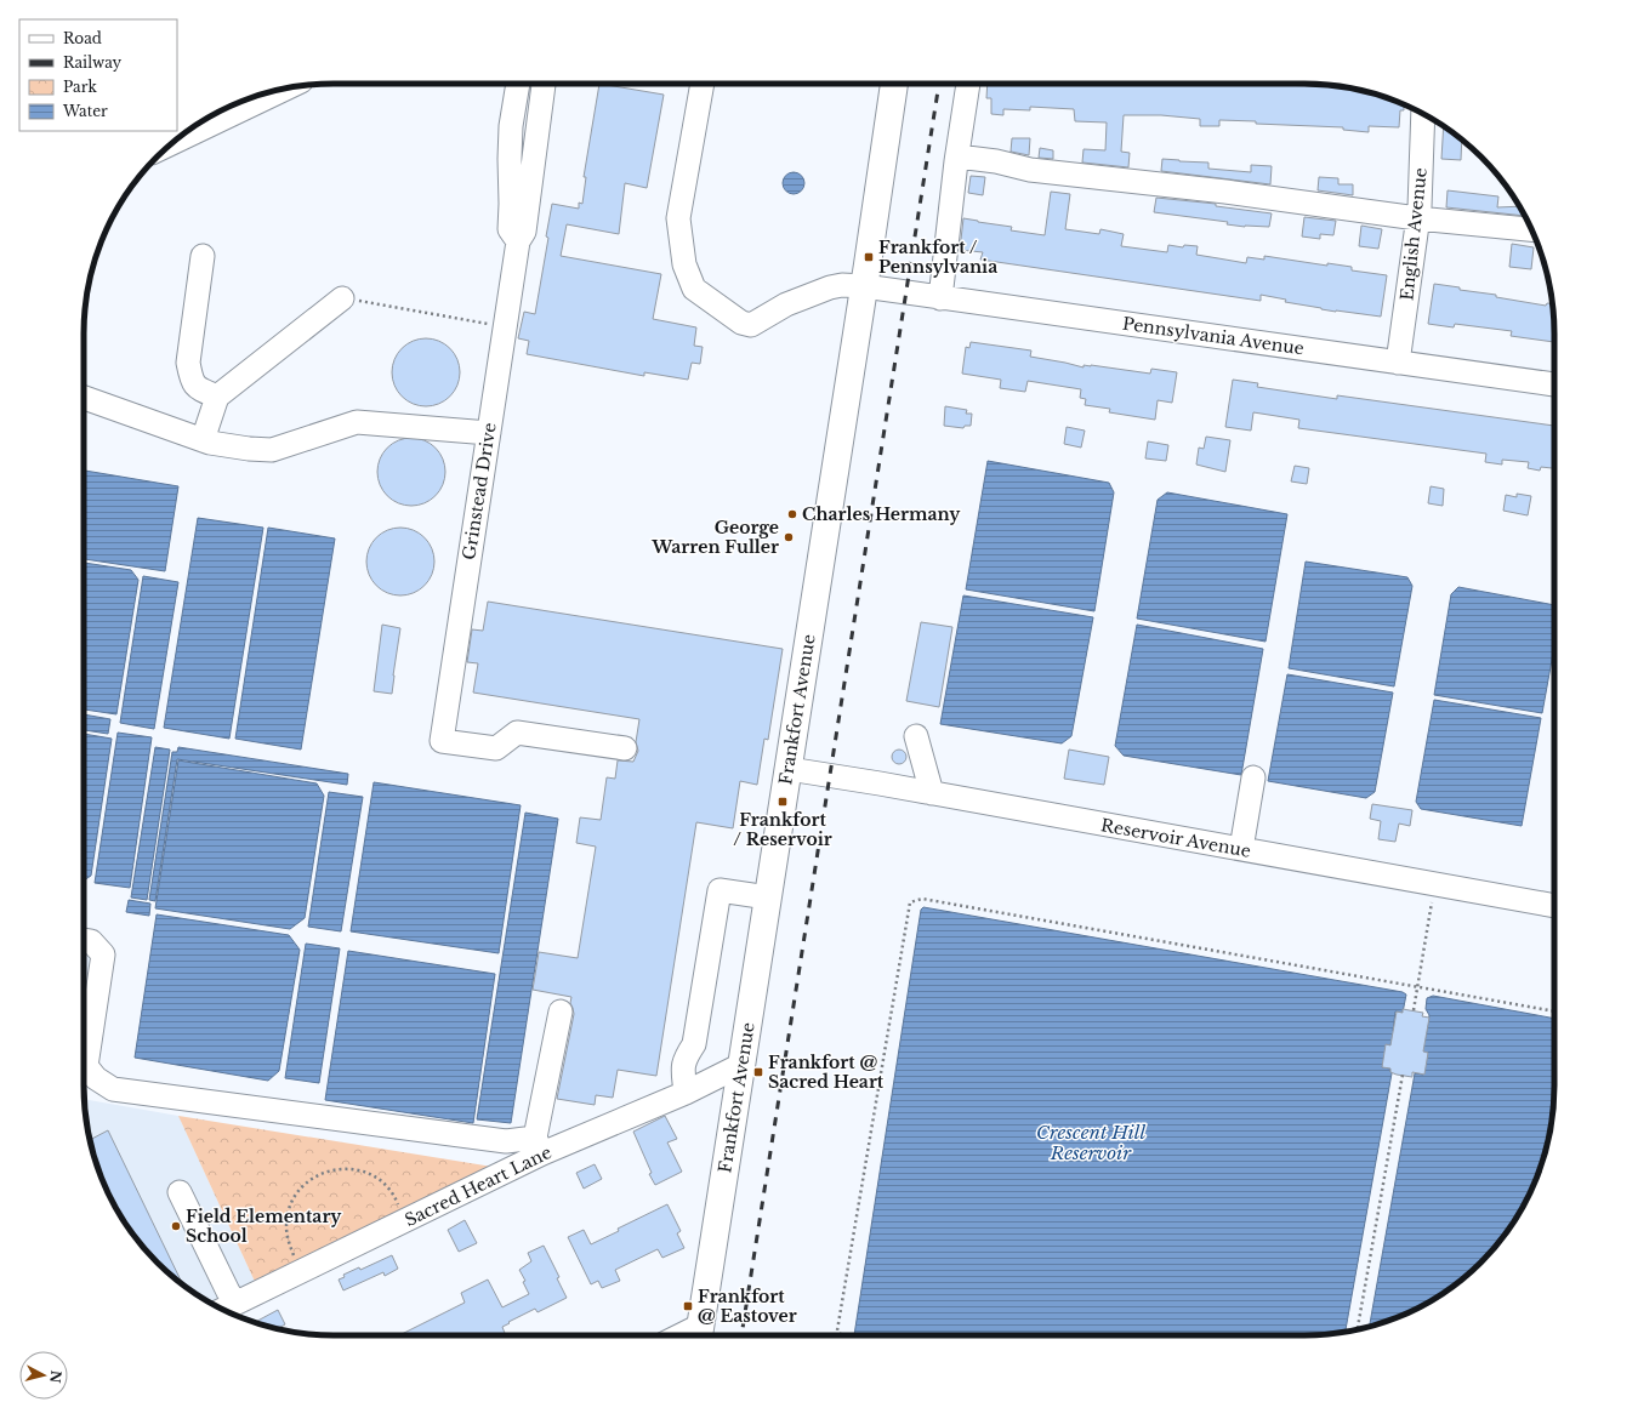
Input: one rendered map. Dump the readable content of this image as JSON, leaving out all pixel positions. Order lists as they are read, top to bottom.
{
  "streets": {
    "main road": ["Frankfort Avenue"],
    "street": [
      "English Avenue",
      "Pennsylvania Avenue",
      "Grinstead Drive",
      "Reservoir Avenue",
      "Sacred Heart Lane"
    ]
  },
  "crossings": [
    ["English Avenue", "Pennsylvania Avenue"],
    ["Pennsylvania Avenue", "Frankfort Avenue"],
    ["Frankfort Avenue", "Reservoir Avenue"],
    ["Frankfort Avenue", "Sacred Heart Lane"]
  ],
  "water": ["Crescent Hill Reservoir"],
  "places": {
    "transit": [
      "Frankfort / Pennsylvania",
      "Frankfort / Reservoir",
      "Frankfort @ Sacred Heart",
      "Frankfort @ Eastover"
    ],
    "other": ["Charles Hermany", "George Warren Fuller", "Field Elementary School"]
  },
  "legend": [
    "Road",
    "Railway",
    "Park",
    "Water"
  ],
  "north": "right"
}
